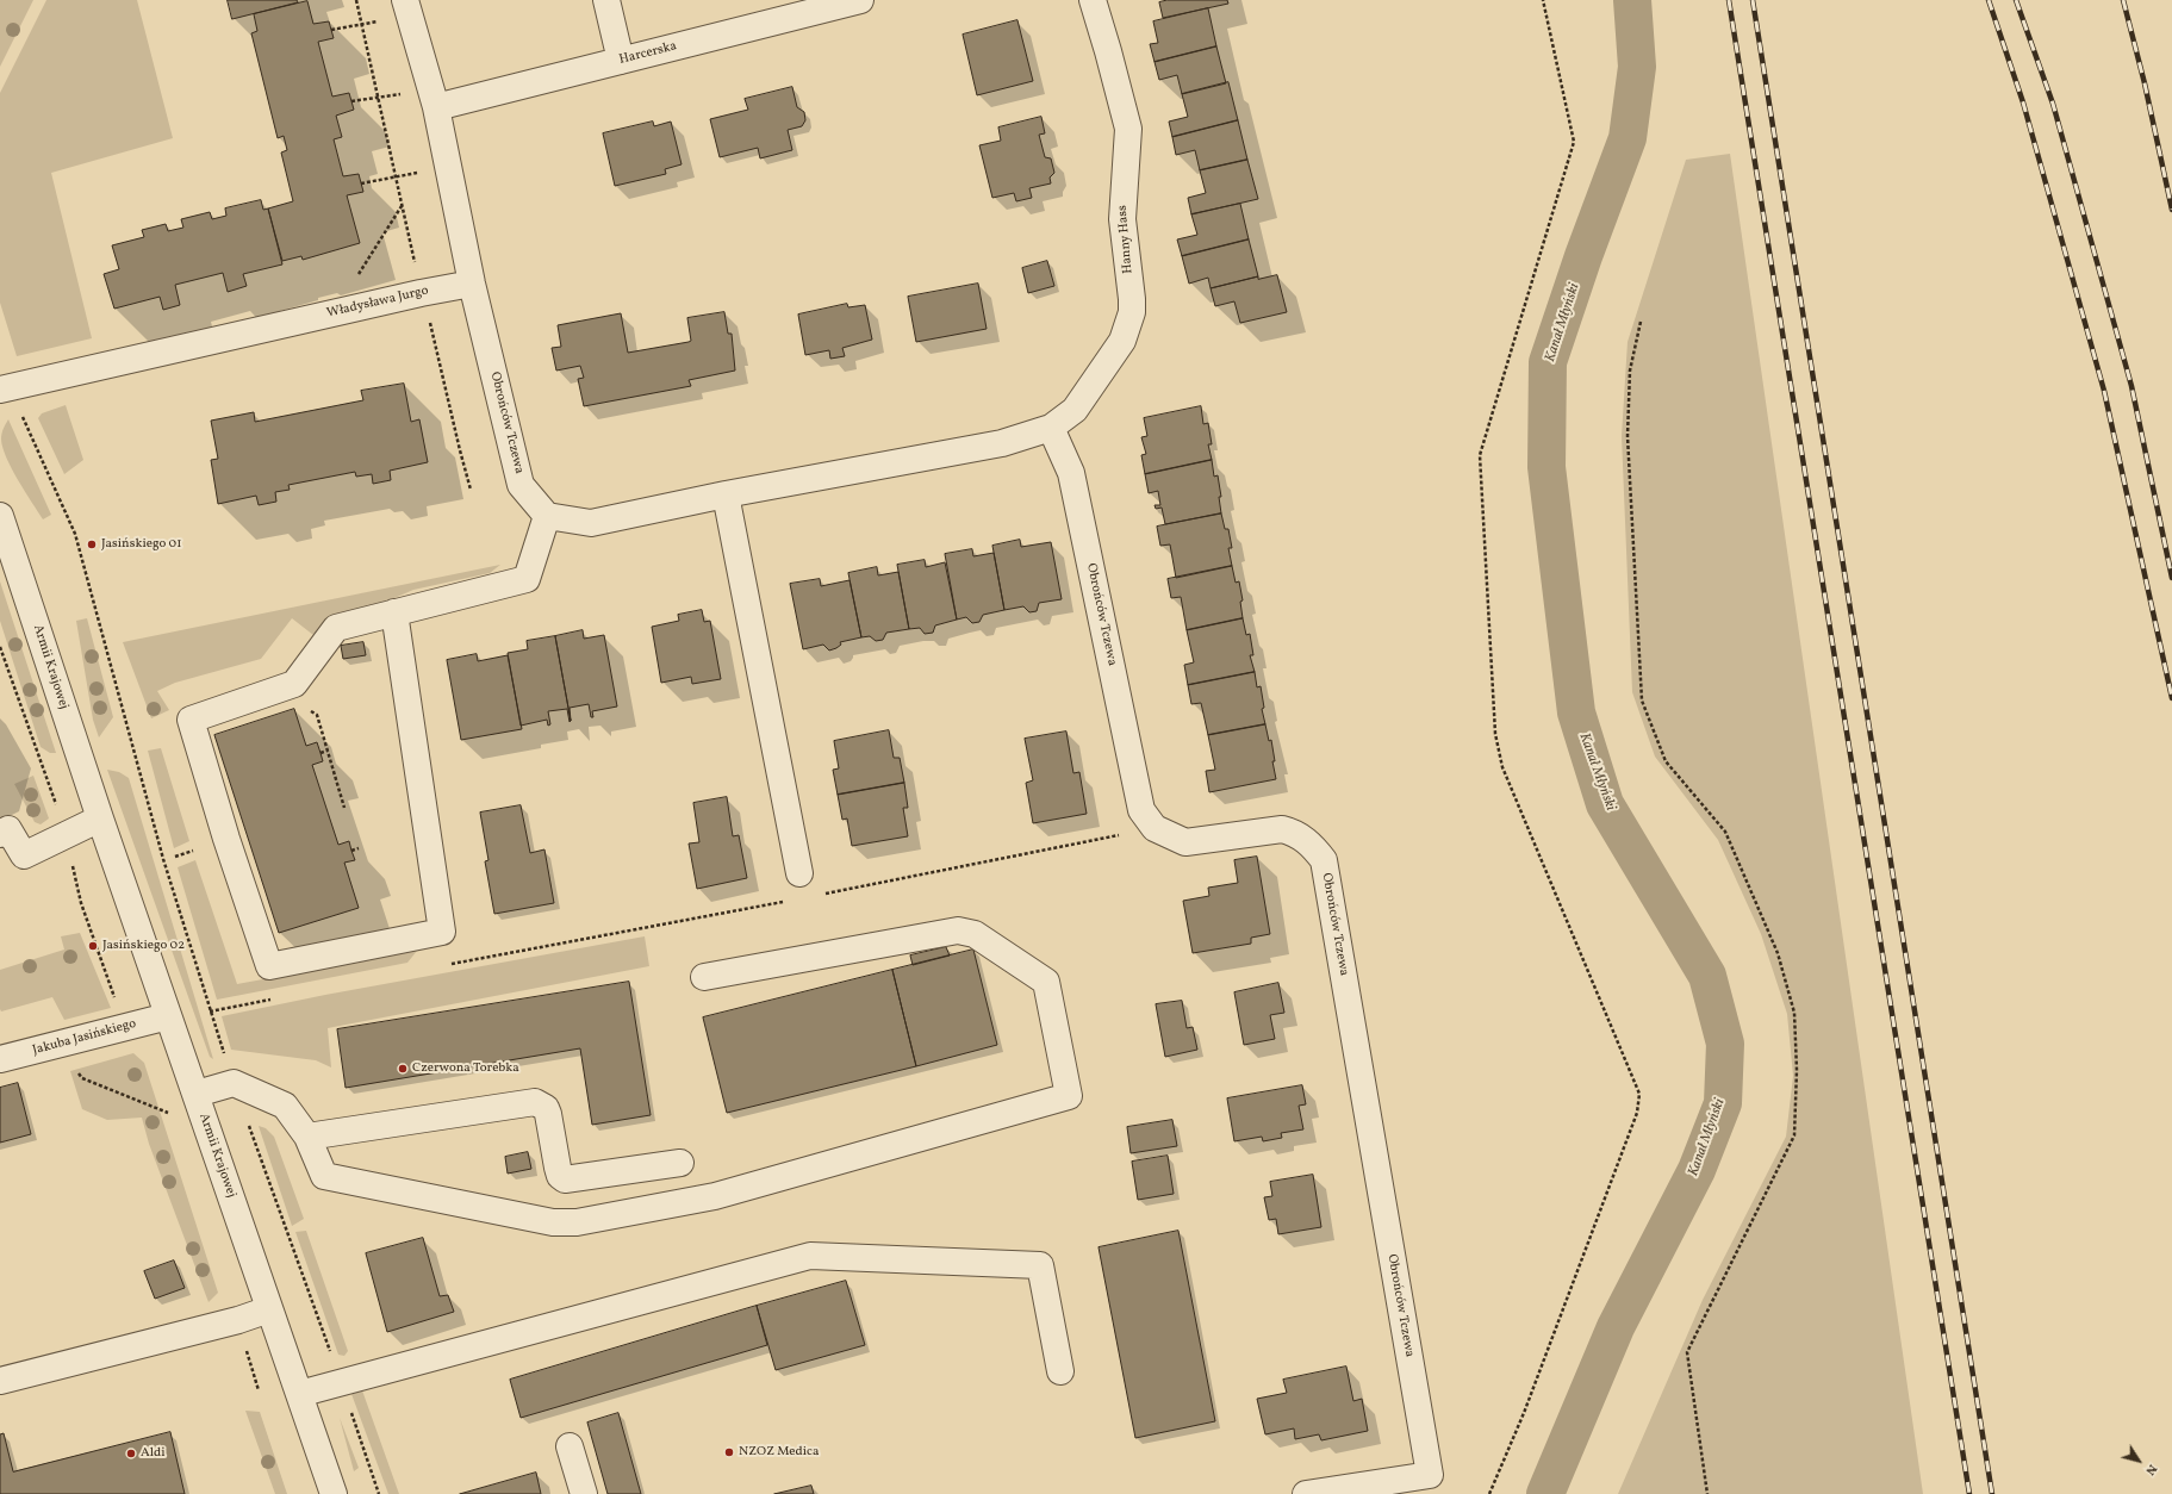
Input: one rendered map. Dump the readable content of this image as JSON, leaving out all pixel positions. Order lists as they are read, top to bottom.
{
  "streets": {
    "street": [
      "Harcerska",
      "Hanny Hass",
      "Władysława Jurgo",
      "Obrońców Tczewa",
      "Armii Krajowej",
      "Jakuba Jasińskiego"
    ]
  },
  "crossings": [
    ["Hanny Hass", "Obrońców Tczewa"],
    ["Władysława Jurgo", "Obrońców Tczewa"],
    ["Armii Krajowej", "Jakuba Jasińskiego"]
  ],
  "water": ["Kanał Młyński"],
  "places": [
    "Jasińskiego 01",
    "Jasińskiego 02",
    "Czerwona Torebka",
    "NZOZ Medica",
    "Aldi"
  ],
  "north": "bottom right"
}
